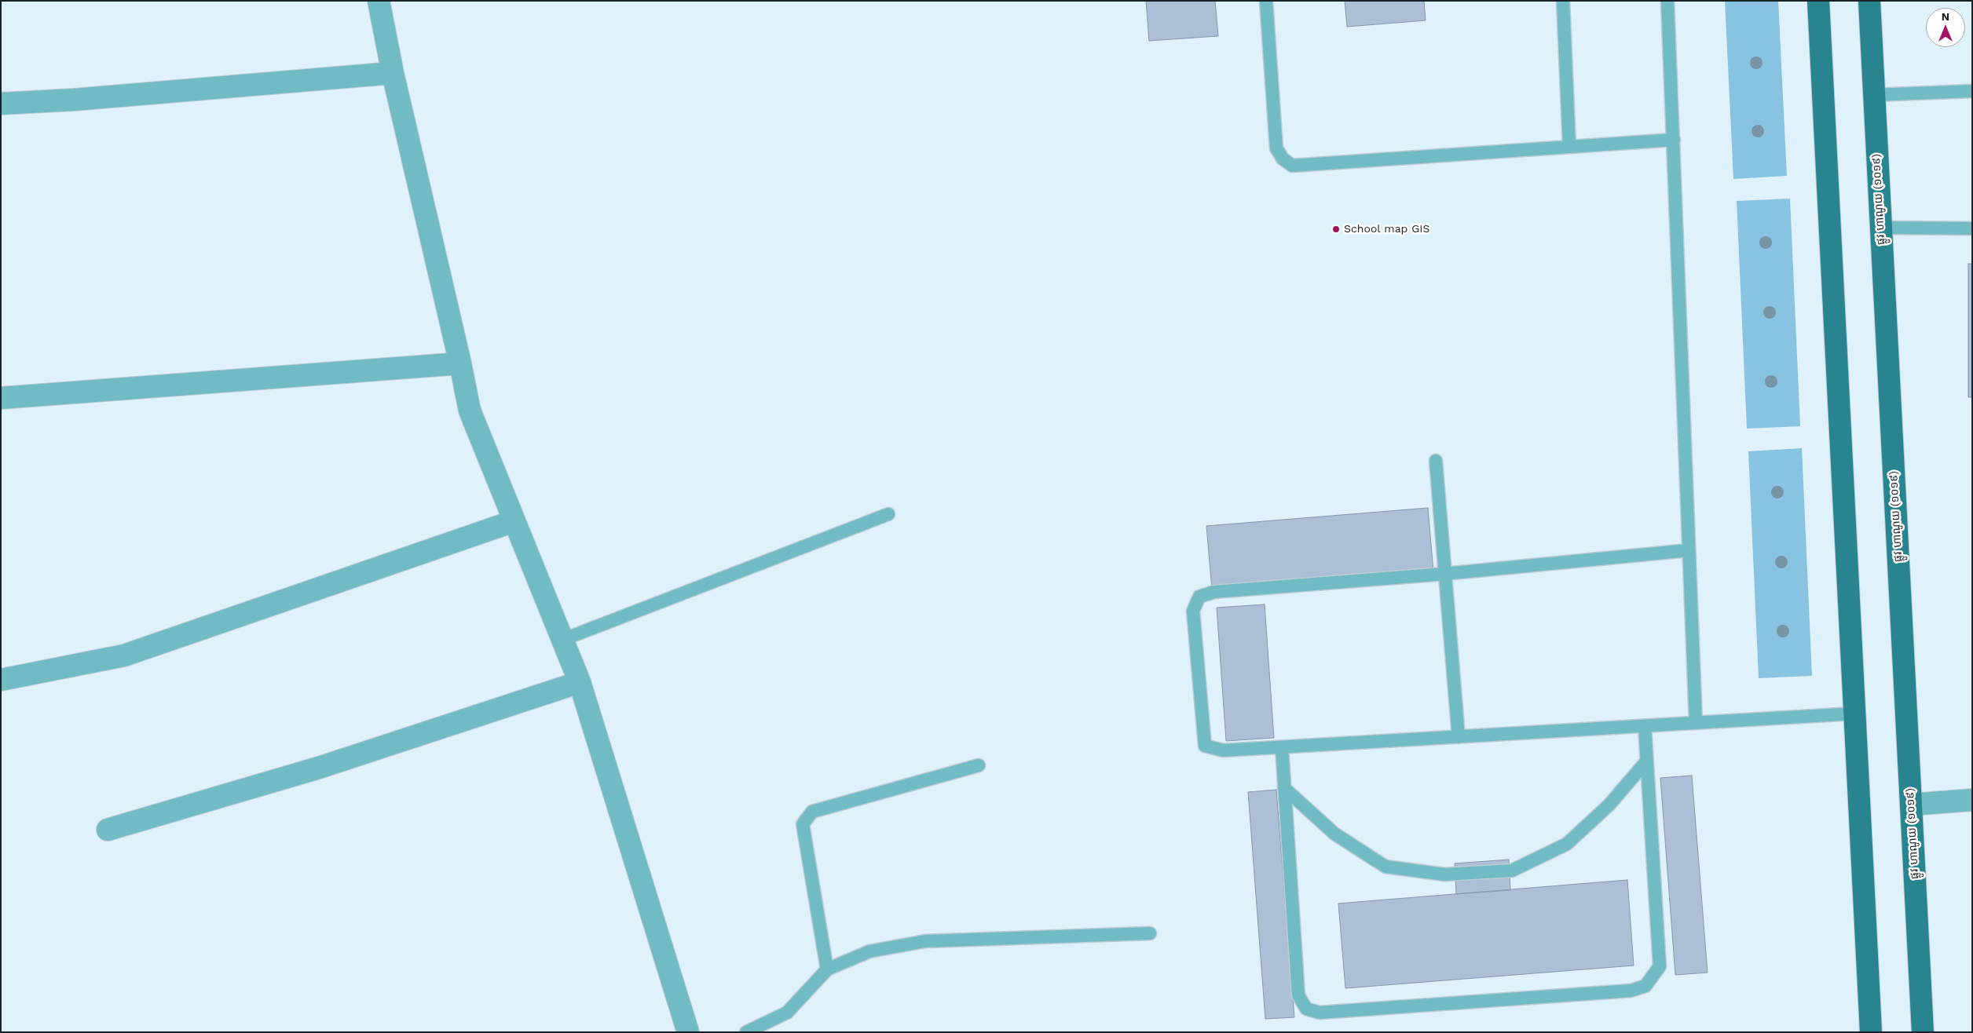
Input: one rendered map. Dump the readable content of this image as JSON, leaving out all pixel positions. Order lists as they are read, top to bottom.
{
  "streets": {
    "main road": ["ផ្លូវ ហាណូយ (១០១៩)"]
  },
  "places": ["School map GIS"],
  "north": "top"
}
